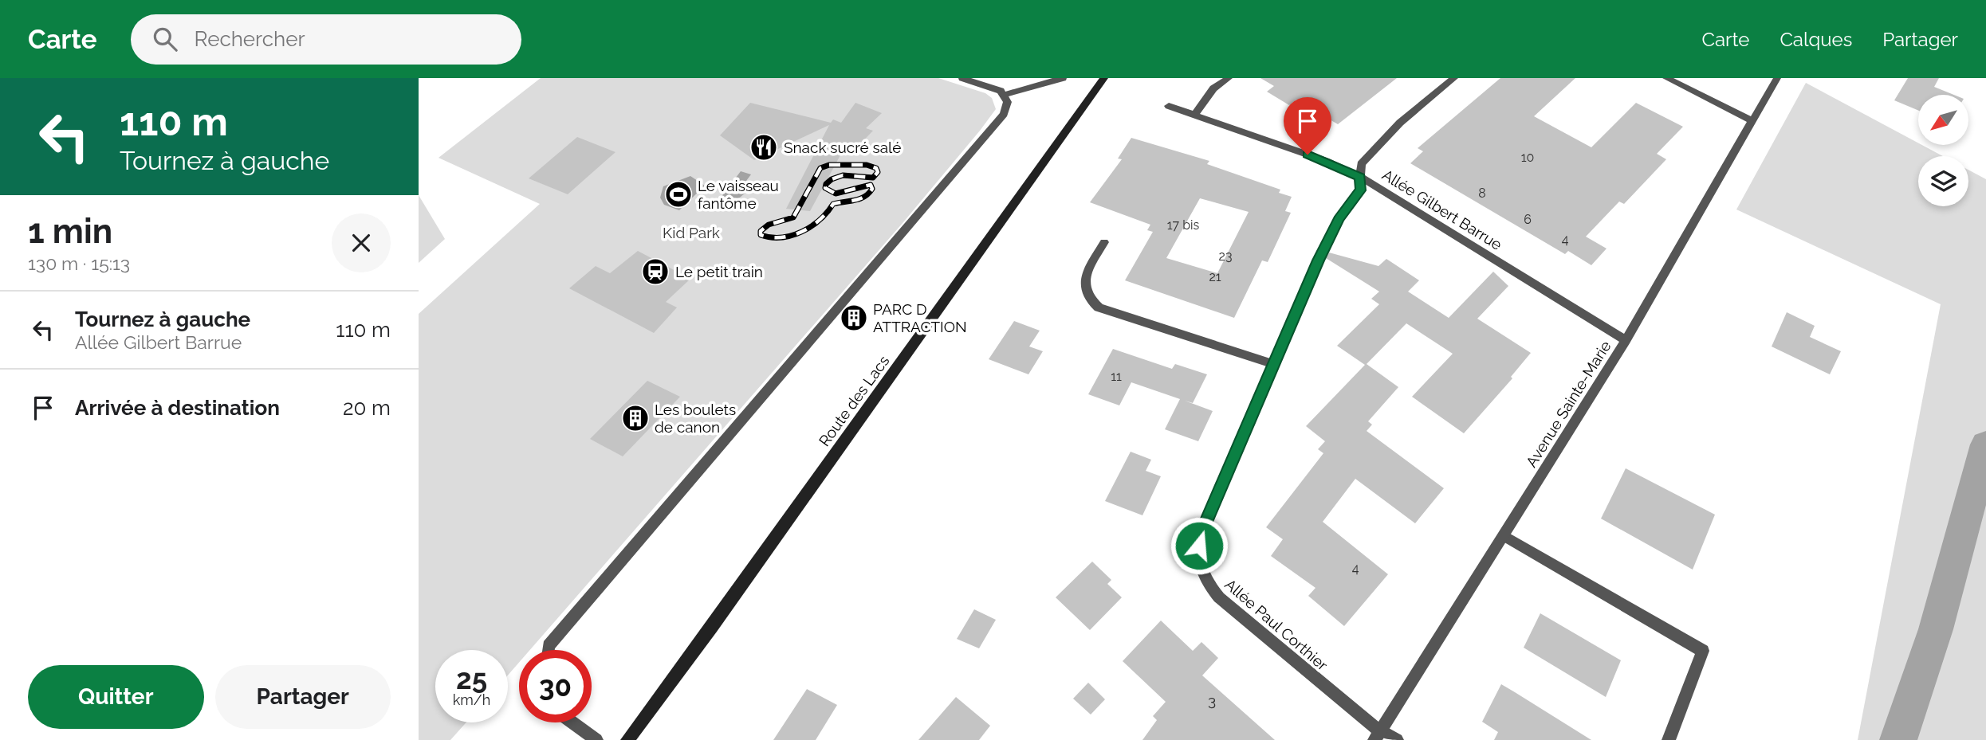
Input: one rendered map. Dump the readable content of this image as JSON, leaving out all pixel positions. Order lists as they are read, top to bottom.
{
  "streets": {
    "main road": ["Route des Lacs"],
    "street": ["Allée Gilbert Barrue", "Avenue Sainte-Marie", "Allée Paul Corthier"]
  },
  "crossings": [
    ["Allée Gilbert Barrue", "Avenue Sainte-Marie"],
    ["Allée Gilbert Barrue", "Allée Paul Corthier"],
    ["Avenue Sainte-Marie", "Allée Paul Corthier"]
  ],
  "parks": ["Kid Park"],
  "places": {
    "restaurant": ["Snack sucré salé"],
    "sports": ["Le vaisseau fantôme"],
    "station": ["Le petit train"],
    "building": ["PARC D ATTRACTION", "Les boulets de canon"]
  },
  "house_numbers": [
    "10",
    "8",
    "6",
    "17 bis",
    "4",
    "23",
    "21",
    "11",
    "4",
    "3"
  ],
  "north": "bottom left",
  "page": {
    "header": "Carte",
    "search": "Rechercher",
    "nav": ["Carte", "Calques", "Partager"],
    "turn": ["110 m", "Tournez à gauche"],
    "heading": ["1 min", "130 m · 15:13"],
    "list": [
      {
        "name": "Tournez à gauche",
        "note": "Allée Gilbert Barrue",
        "value": "110 m"
      },
      {
        "name": "Arrivée à destination",
        "value": "20 m"
      }
    ],
    "speed": "25 km/h",
    "limit": "30",
    "buttons": ["Quitter", "Partager"]
  }
}
